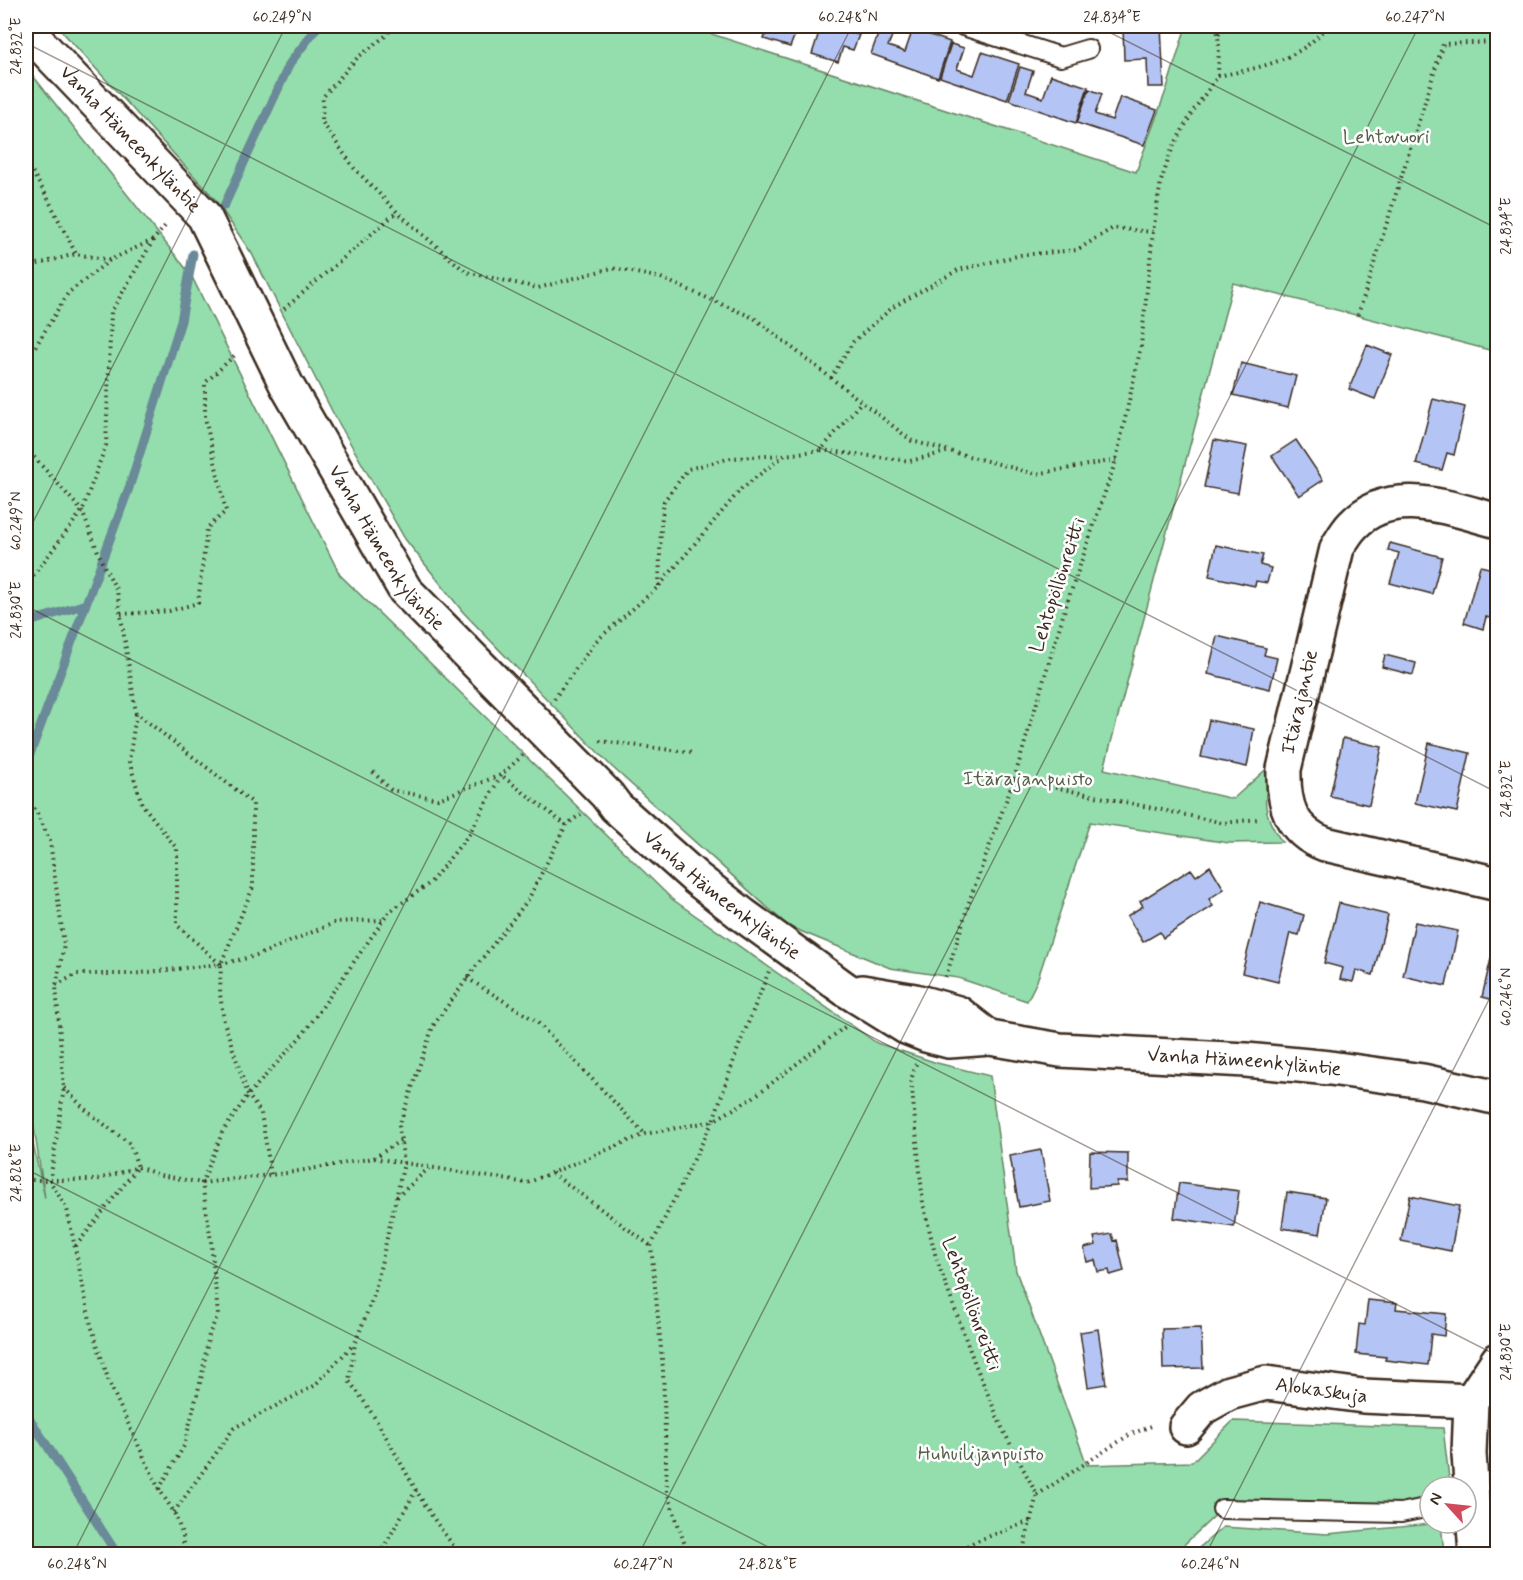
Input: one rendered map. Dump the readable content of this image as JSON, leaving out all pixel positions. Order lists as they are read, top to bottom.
{
  "streets": {
    "street": ["Vanha Hämeenkyläntie", "Itärajantie", "Alokaskuja"],
    "path": ["Lehtopöllönreitti"]
  },
  "parks": ["Lehtovuori", "Itärajanpuisto", "Huhuilijanpuisto"],
  "north": "top left",
  "coordinates": [
    "60.249°N",
    "60.248°N",
    "24.834°E",
    "60.247°N",
    "24.832°E",
    "24.830°E",
    "60.246°N",
    "24.828°E"
  ]
}
